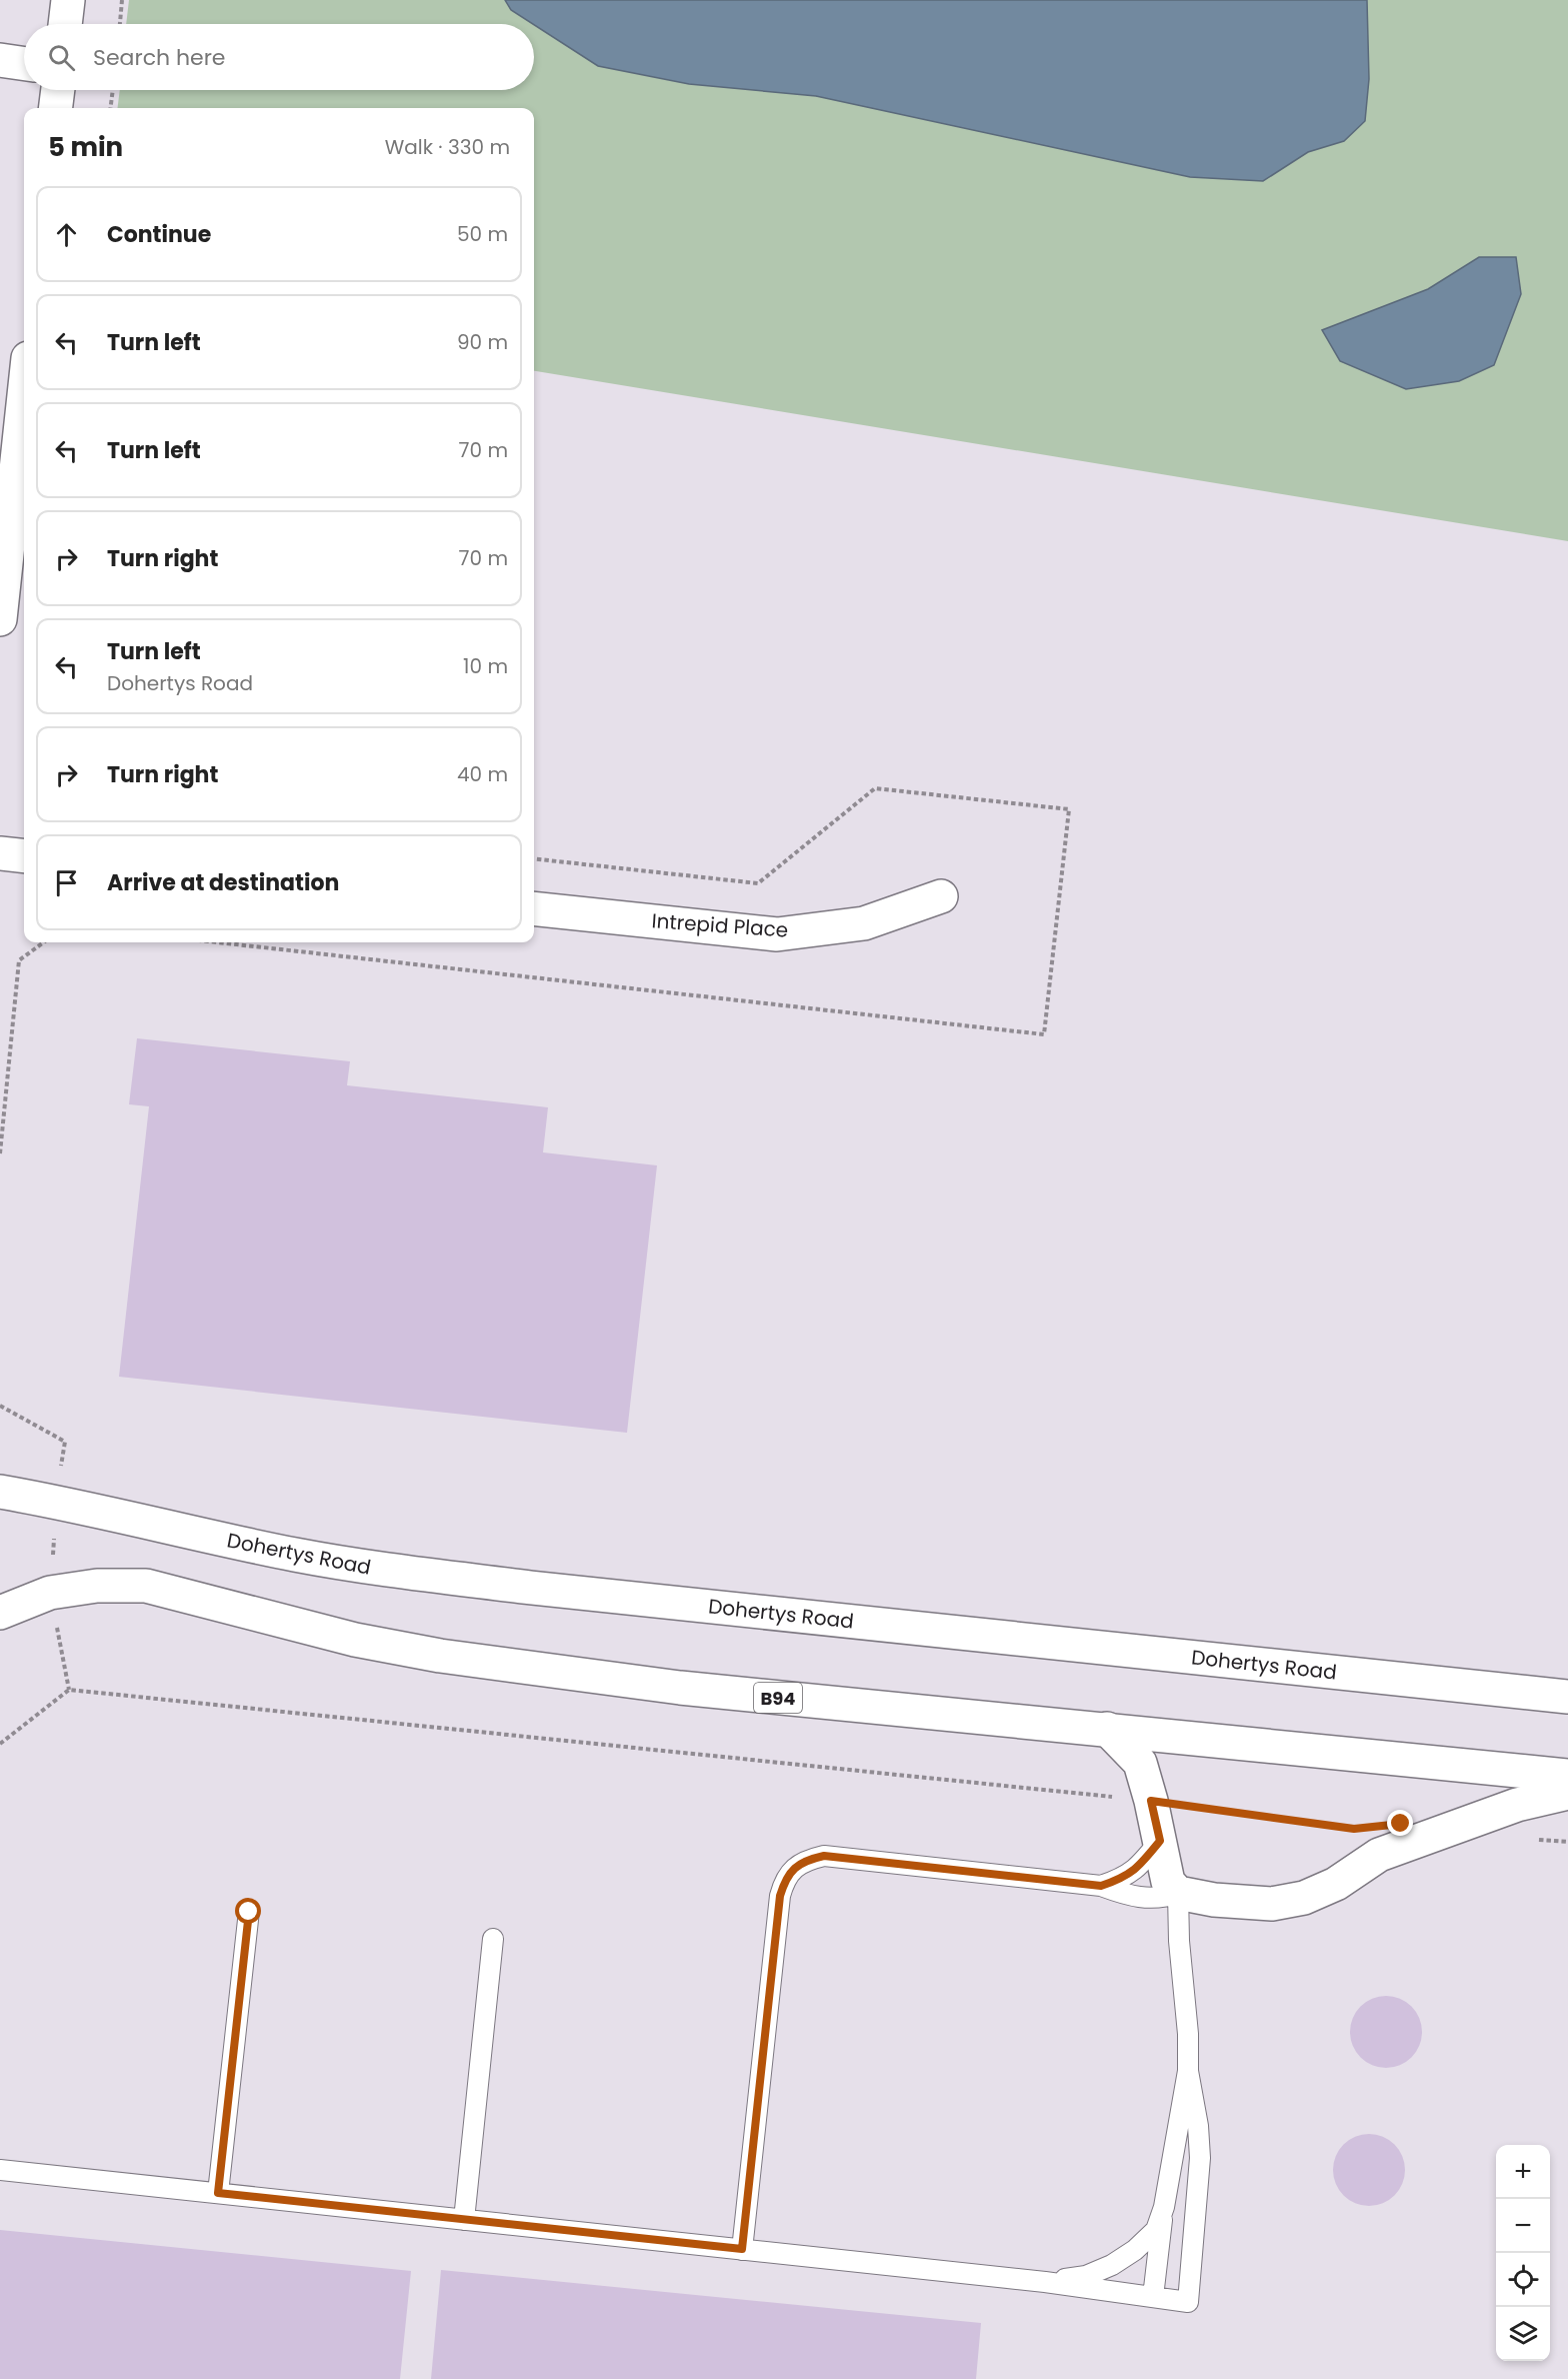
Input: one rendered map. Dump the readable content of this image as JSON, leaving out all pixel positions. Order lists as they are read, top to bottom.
{
  "streets": {
    "main road": ["Intrepid Place", "Dohertys Road", "B94"]
  },
  "page": {
    "search": "Search here",
    "heading": ["5 min", "Walk · 330 m"],
    "list": [
      ["Continue", "50 m"],
      ["Turn left", "90 m"],
      ["Turn left", "70 m"],
      ["Turn right", "70 m"],
      ["Turn left", "Dohertys Road", "10 m"],
      ["Turn right", "40 m"],
      "Arrive at destination"
    ],
    "map_buttons": ["+", "−"]
  }
}
